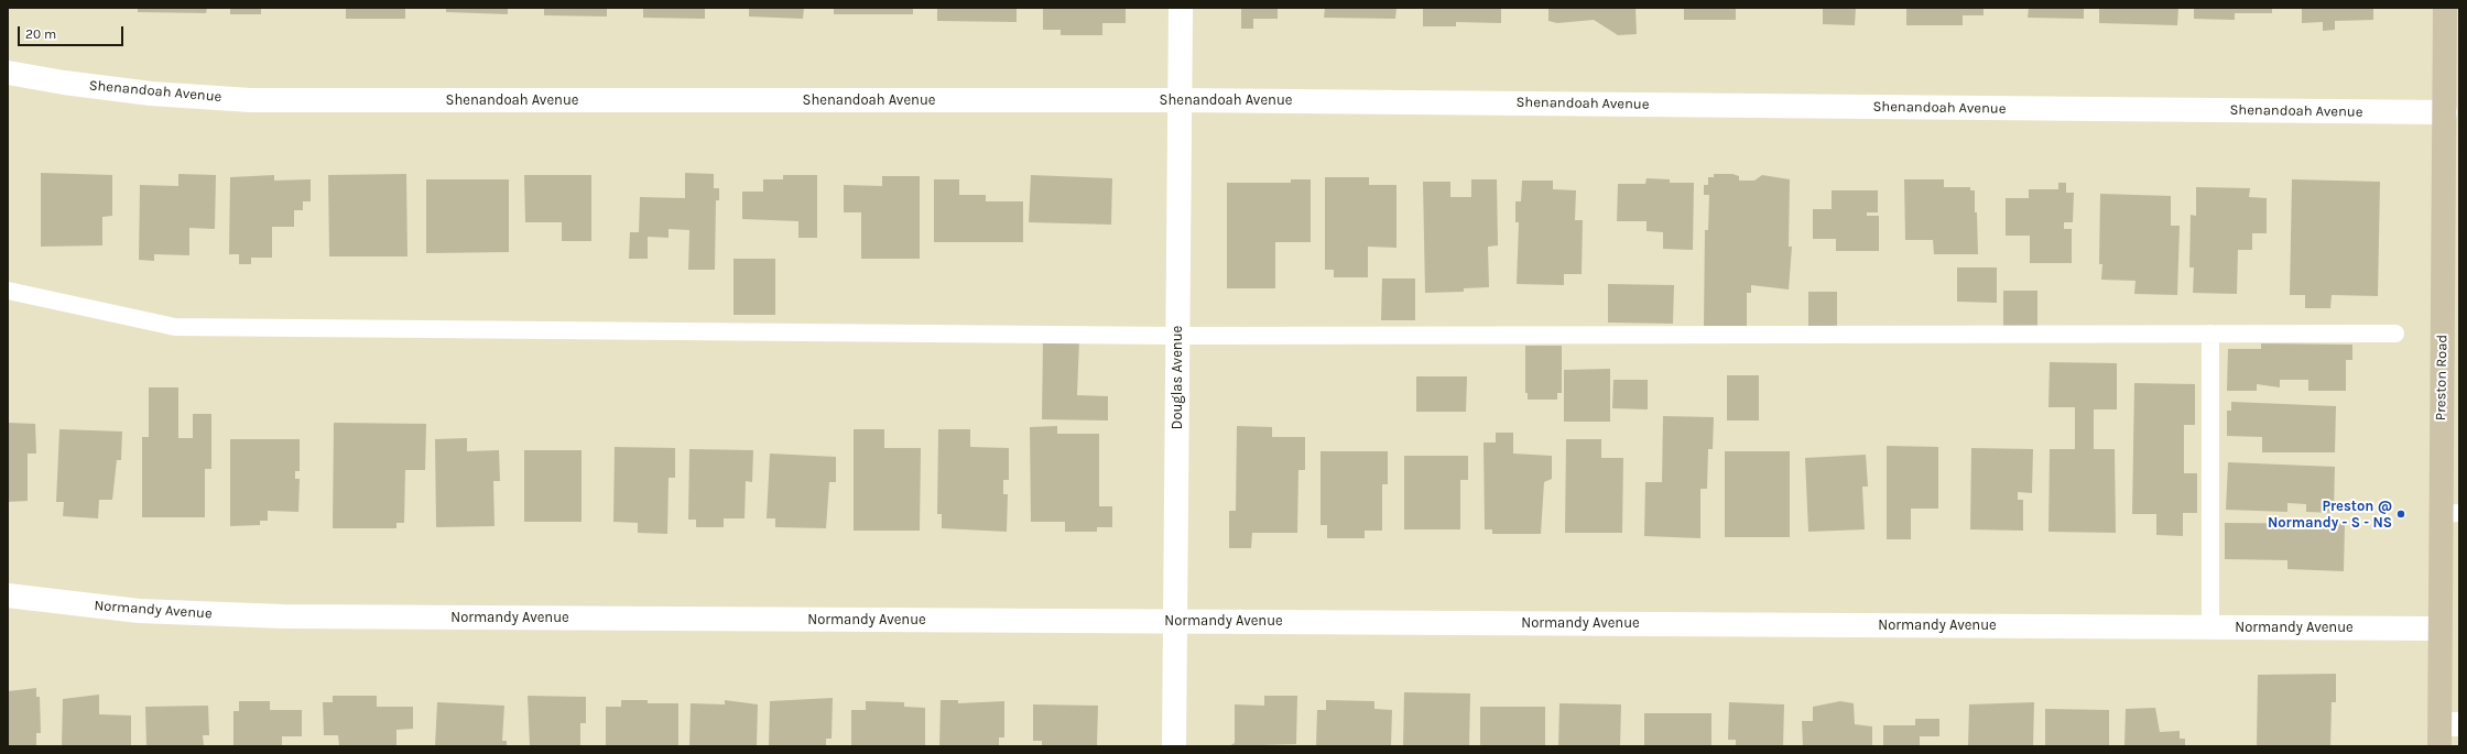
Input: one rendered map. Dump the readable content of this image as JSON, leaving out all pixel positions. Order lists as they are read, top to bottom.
{
  "streets": {
    "main road": ["Preston Road"],
    "street": ["Shenandoah Avenue", "Douglas Avenue", "Normandy Avenue"]
  },
  "crossings": [
    ["Shenandoah Avenue", "Douglas Avenue"],
    ["Shenandoah Avenue", "Preston Road"],
    ["Douglas Avenue", "Normandy Avenue"],
    ["Preston Road", "Normandy Avenue"]
  ],
  "places": ["Preston @ Normandy - S - NS"],
  "scale_bar": "20 m"
}
